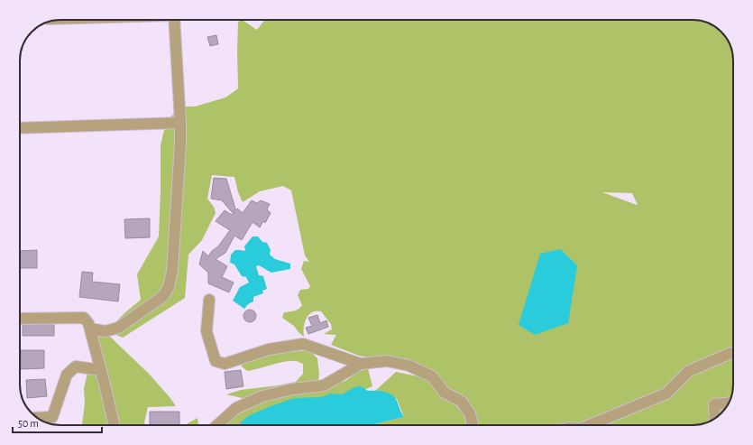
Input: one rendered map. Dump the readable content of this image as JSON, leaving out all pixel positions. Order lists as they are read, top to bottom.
{
  "scale_bar": "50 m"
}
